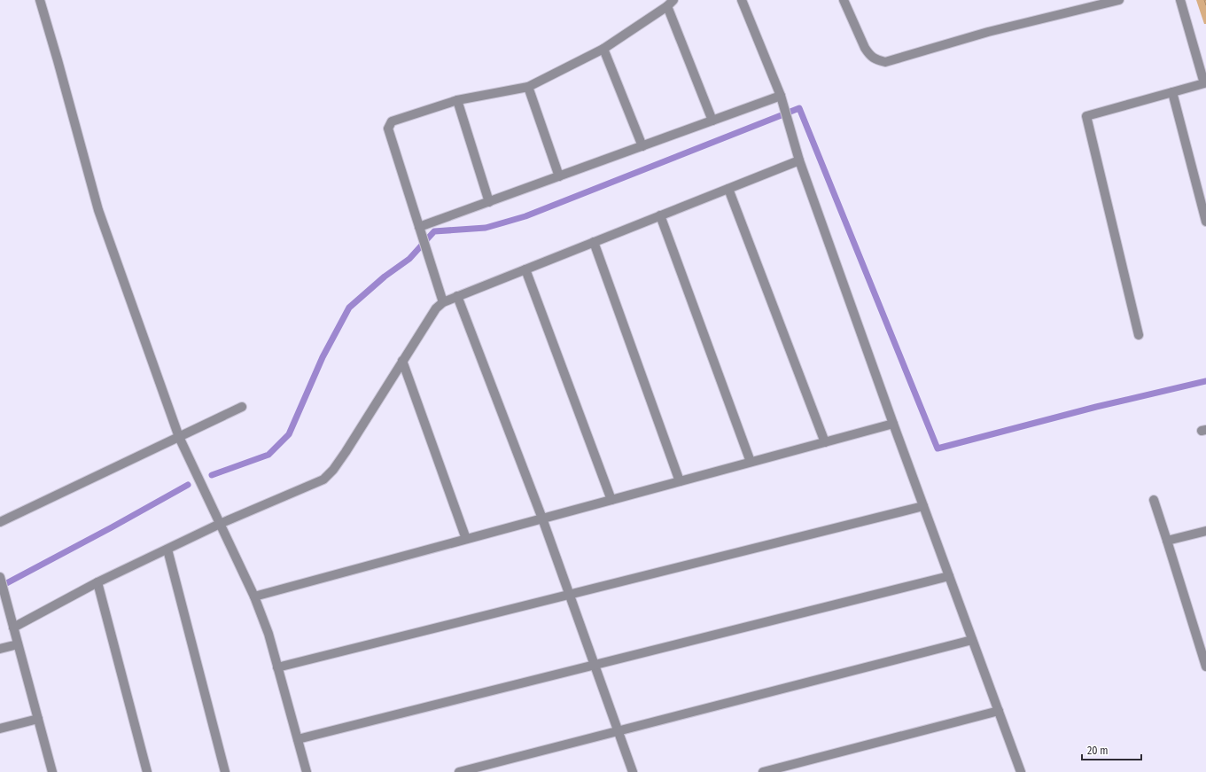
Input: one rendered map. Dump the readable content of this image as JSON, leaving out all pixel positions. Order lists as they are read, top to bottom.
{
  "scale_bar": "20 m"
}
